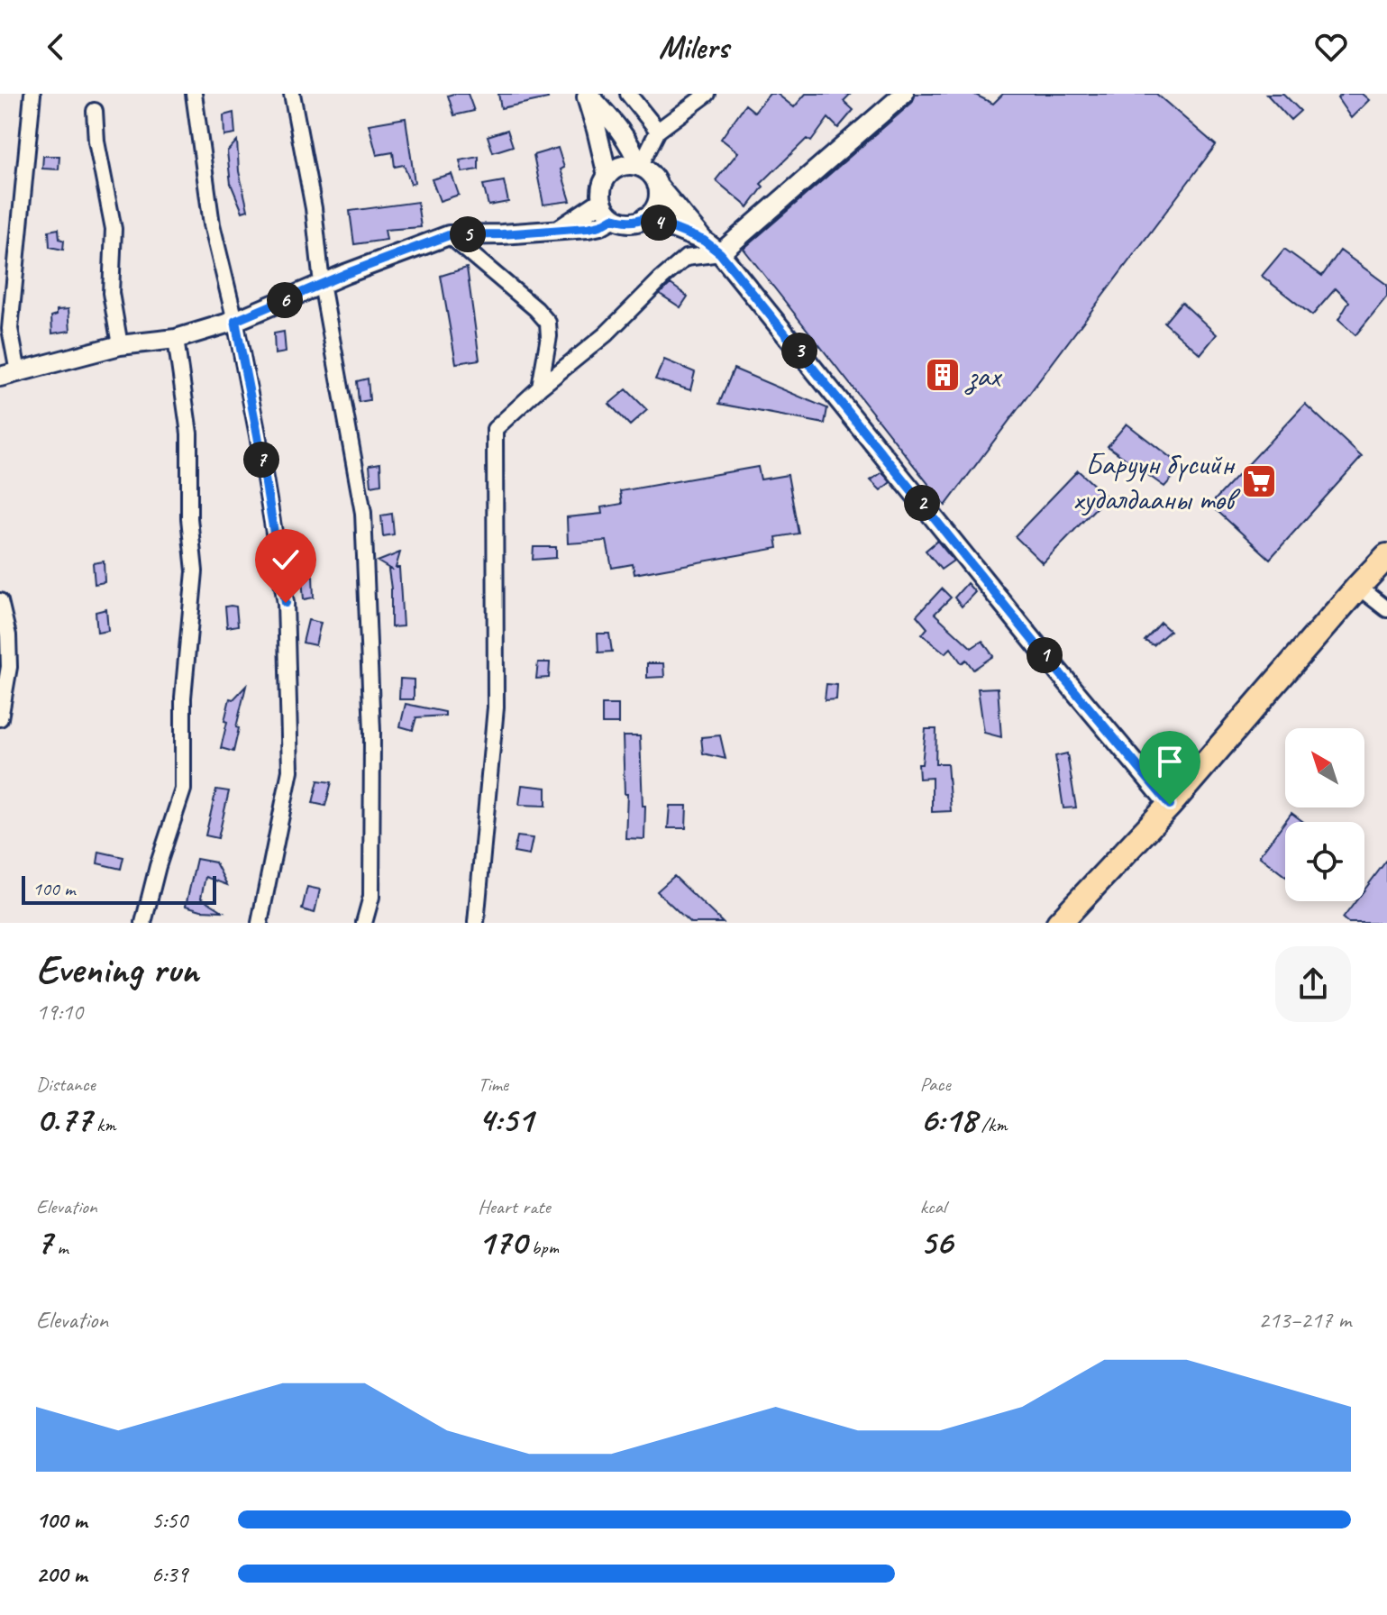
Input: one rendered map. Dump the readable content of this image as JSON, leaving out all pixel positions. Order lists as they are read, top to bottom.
{
  "places": {
    "building": ["зах"],
    "supermarket": ["Баруун бүсийн худалдааны төв"]
  },
  "scale_bar": "100 m",
  "north": "top left",
  "page": {
    "header": "Milers",
    "pins": [
      "4",
      "5",
      "6",
      "3",
      "7",
      "2",
      "1"
    ],
    "scale": "100 m",
    "heading": ["Evening run", "19:10"],
    "stats": [
      ["Distance", "0.77 km"],
      ["Time", "4:51"],
      ["Pace", "6:18 /km"],
      ["Elevation", "7 m"],
      ["Heart rate", "170 bpm"],
      ["kcal", "56"]
    ],
    "chart": ["Elevation", "213–217 m"],
    "list": [
      {
        "name": "100 m",
        "note": "5:50"
      },
      {
        "name": "200 m",
        "note": "6:39"
      }
    ]
  }
}
